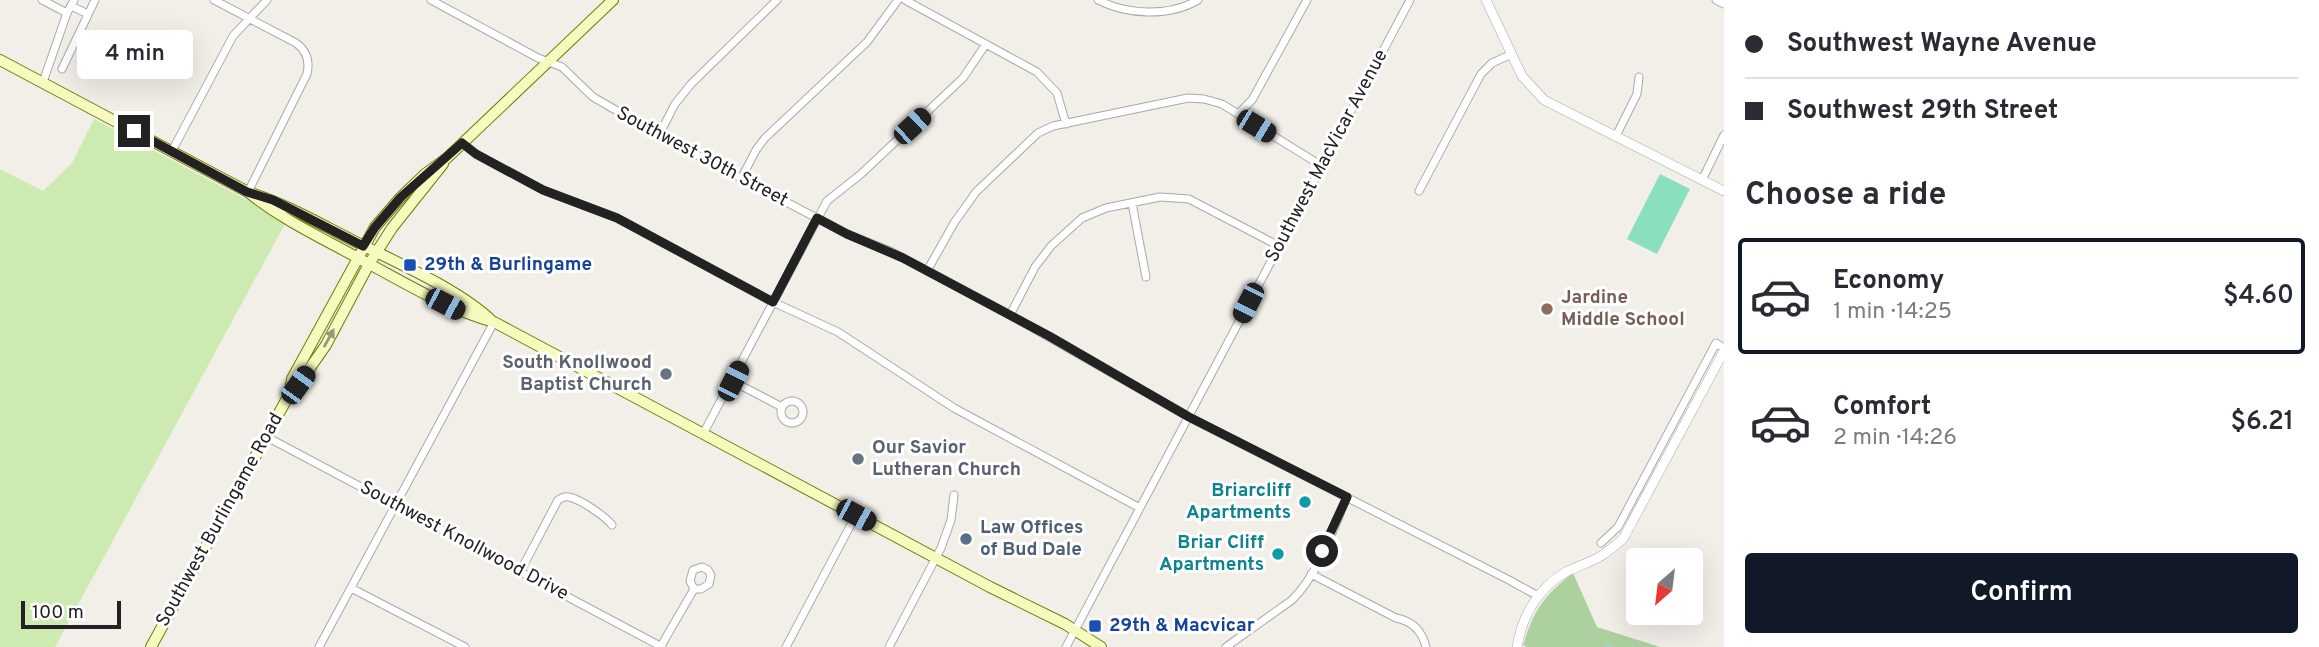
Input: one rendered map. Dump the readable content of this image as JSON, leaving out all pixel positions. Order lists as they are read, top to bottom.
{
  "streets": {
    "main road": ["Southwest Burlingame Road"],
    "street": ["Southwest MacVicar Avenue", "Southwest 30th Street", "Southwest Knollwood Drive"]
  },
  "crossings": [
    ["Southwest MacVicar Avenue", "Southwest 30th Street"],
    ["Southwest 30th Street", "Southwest Burlingame Road"],
    ["Southwest Burlingame Road", "Southwest Knollwood Drive"]
  ],
  "places": {
    "transit": ["29th & Burlingame", "29th & Macvicar"],
    "other": [
      "Jardine Middle School",
      "South Knollwood Baptist Church",
      "Our Savior Lutheran Church",
      "Briarcliff Apartments",
      "Law Offices of Bud Dale",
      "Briar Cliff Apartments"
    ]
  },
  "scale_bar": "100 m",
  "north": "bottom left",
  "page": {
    "banner": ["Southwest Wayne Avenue", "Southwest 29th Street"],
    "bubble": "4 min",
    "heading": "Choose a ride",
    "list": [
      {
        "name": "Economy",
        "note": "1 min · 14:25",
        "value": "$4.60"
      },
      {
        "name": "Comfort",
        "note": "2 min · 14:26",
        "value": "$6.21"
      }
    ],
    "buttons": "Confirm",
    "scale": "100 m"
  }
}
